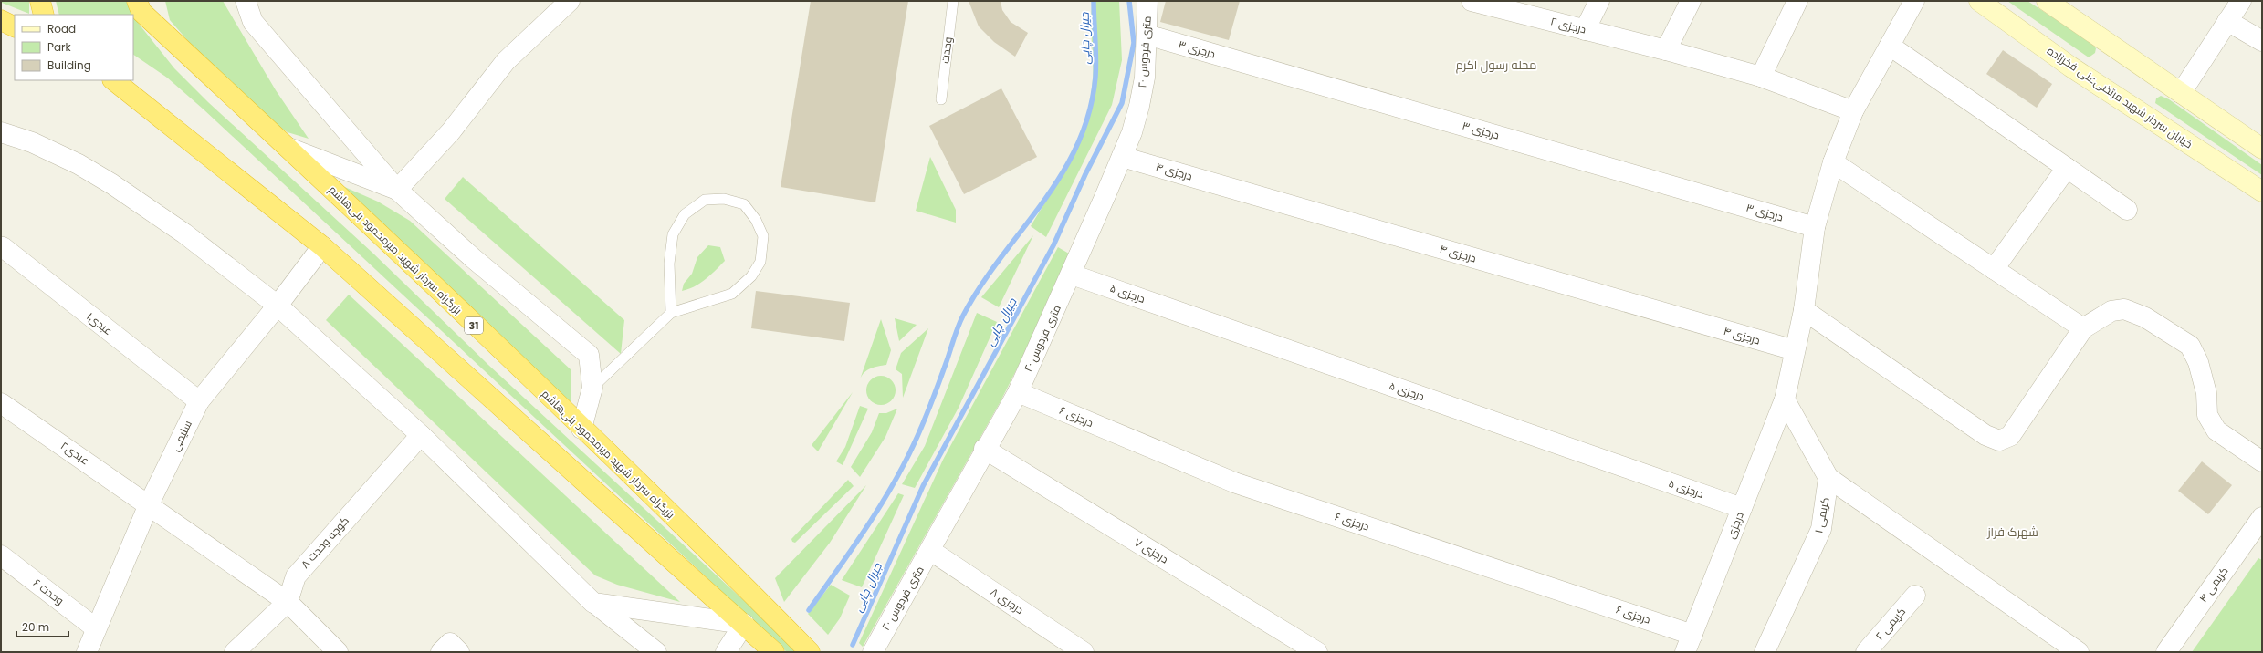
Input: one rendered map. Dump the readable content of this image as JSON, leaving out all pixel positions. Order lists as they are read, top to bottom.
{
  "streets": {
    "highway": ["بزرگراه سردار شهید میرمحمود بنی‌هاشم", "31"],
    "main road": ["خیابان سردار شهید مرتضی‌علی فخرزاده"],
    "street": [
      "درجزی ۲",
      "درجزی ۳",
      "۲۰ متری فردوس",
      "درجزی ۴",
      "درجزی ۵",
      "عبدی۱",
      "درجزی ۶",
      "سلیمی",
      "عبدی۲",
      "کریمی ۱",
      "درجزی",
      "کوچه وحدت ۸",
      "درجزی ۷",
      "کریمی ۴",
      "وحدت ۶",
      "درجزی ۸",
      "کریمی ۲"
    ],
    "lane": ["وحدت"]
  },
  "crossings": [
    ["درجزی ۲", "درجزی"],
    ["درجزی ۳", "۲۰ متری فردوس"],
    ["درجزی ۳", "درجزی"],
    ["۲۰ متری فردوس", "درجزی ۴"],
    ["۲۰ متری فردوس", "درجزی ۵"],
    ["۲۰ متری فردوس", "درجزی ۶"],
    ["۲۰ متری فردوس", "درجزی ۷"],
    ["۲۰ متری فردوس", "درجزی ۸"],
    ["درجزی ۴", "درجزی"],
    ["درجزی ۵", "درجزی"],
    ["عبدی۱", "سلیمی"],
    ["درجزی ۶", "درجزی"],
    ["سلیمی", "عبدی۲"],
    ["سلیمی", "وحدت ۶"],
    ["عبدی۲", "کوچه وحدت ۸"]
  ],
  "districts": ["محله رسول اکرم", "شهرک فراز"],
  "water": ["جیرال چایی"],
  "legend": ["Road", "Park", "Building"],
  "scale_bar": "20 m"
}
